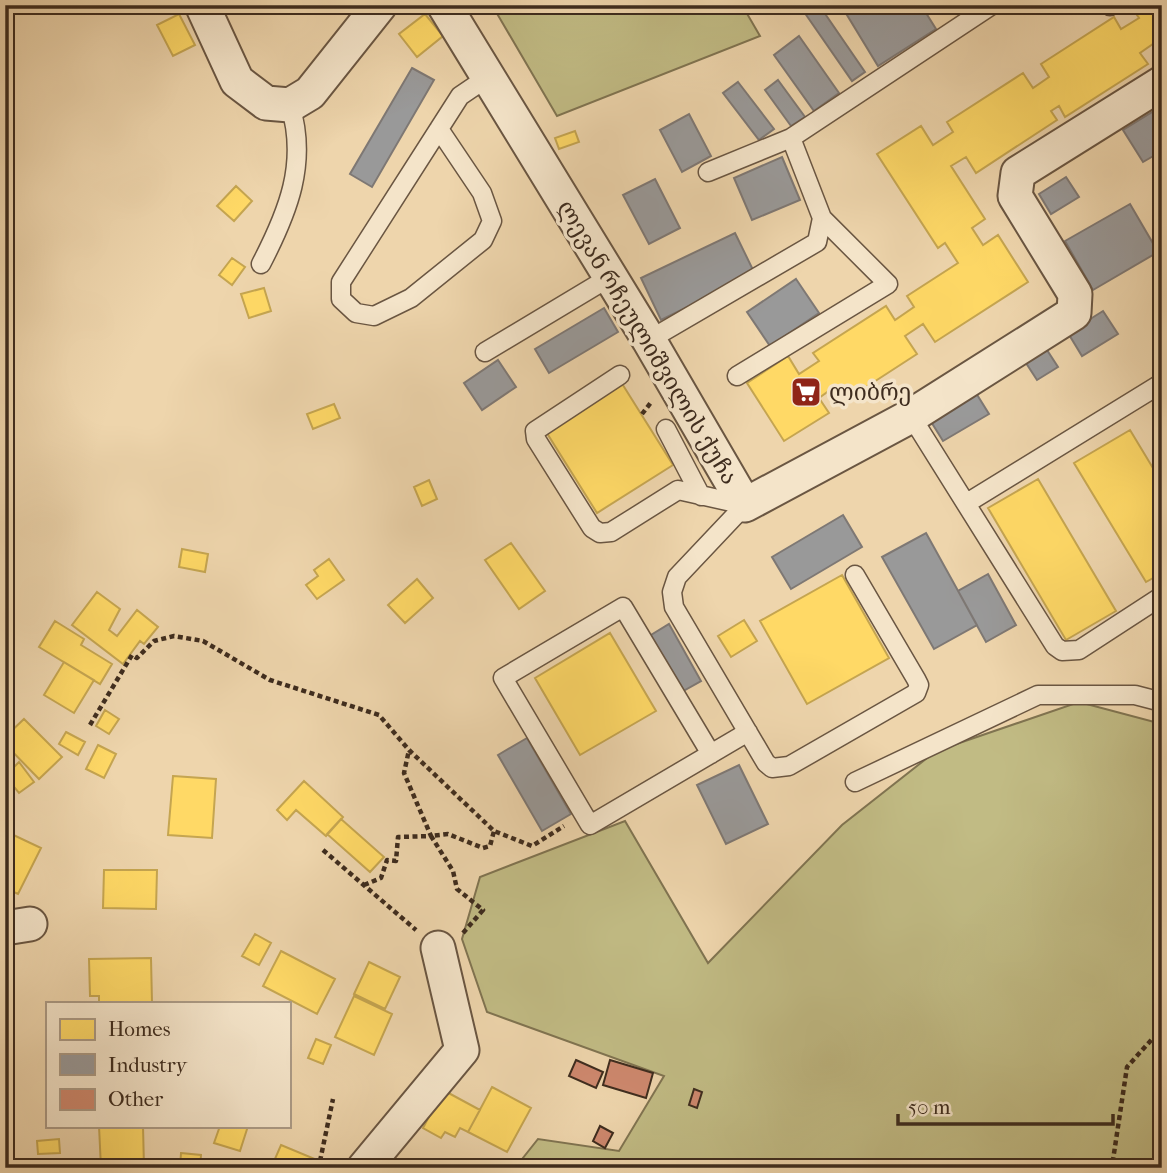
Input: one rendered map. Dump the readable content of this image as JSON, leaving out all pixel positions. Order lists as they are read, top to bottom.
{
  "streets": {
    "street": ["ლევან რჩეულიშვილის ქუჩა"]
  },
  "places": {
    "supermarket": ["ლიბრე"]
  },
  "legend": ["Homes", "Industry", "Other"],
  "scale_bar": "50 m"
}
